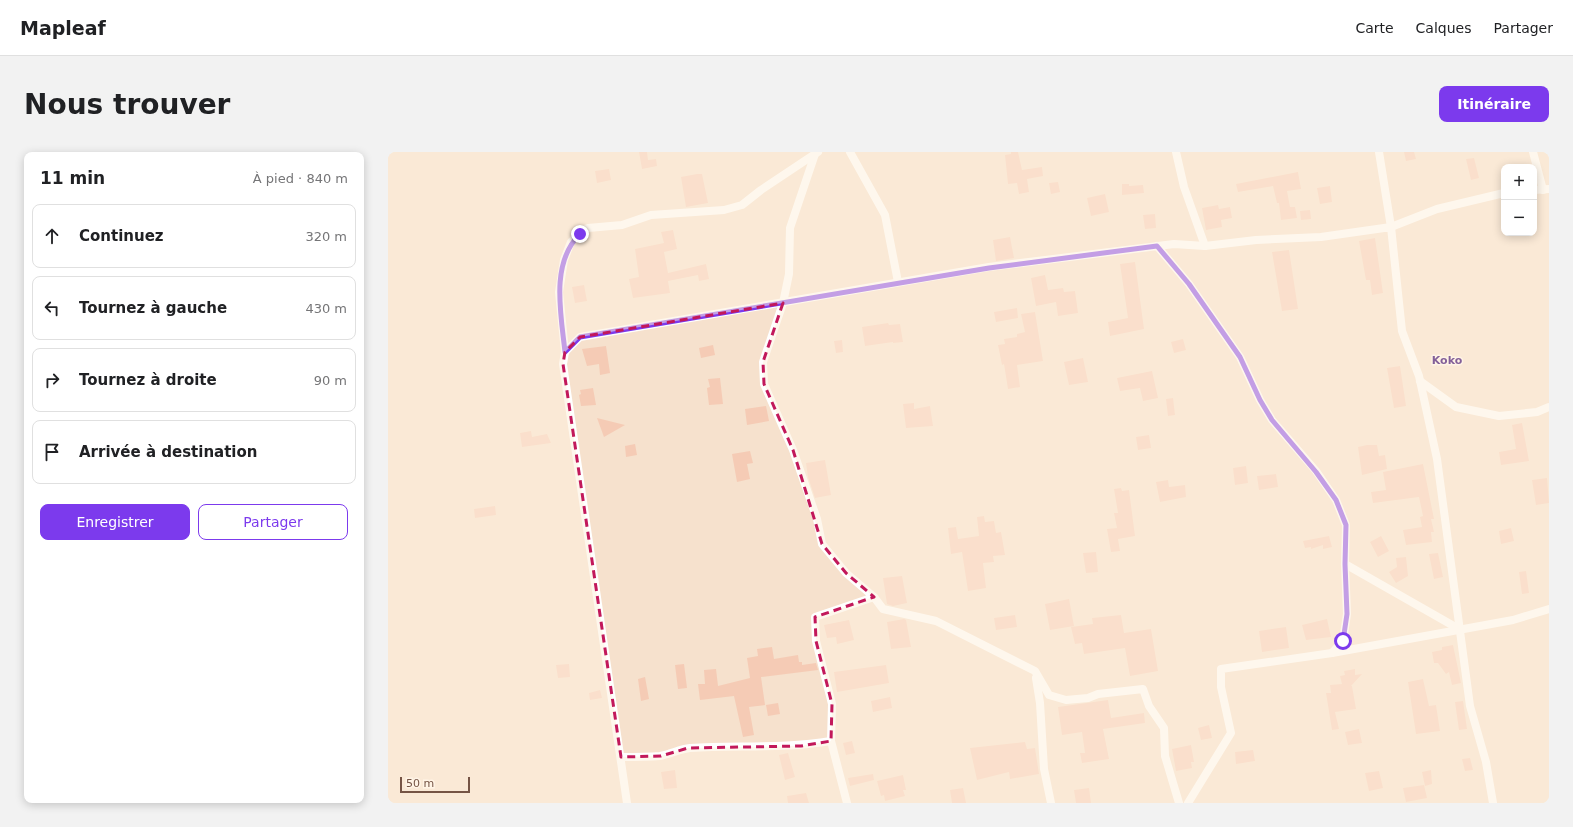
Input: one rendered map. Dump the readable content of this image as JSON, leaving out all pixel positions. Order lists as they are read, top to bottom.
{
  "districts": ["Koko"],
  "scale_bar": "50 m",
  "page": {
    "header": "Mapleaf",
    "nav": ["Carte", "Calques", "Partager"],
    "buttons": [
      "Itinéraire",
      ["Enregistrer", "Partager"]
    ],
    "title": "Nous trouver",
    "heading": ["11 min", "À pied · 840 m"],
    "map_buttons": ["+", "−"],
    "list": [
      ["Continuez", "320 m"],
      ["Tournez à gauche", "430 m"],
      ["Tournez à droite", "90 m"],
      "Arrivée à destination"
    ],
    "scale": "50 m"
  }
}
